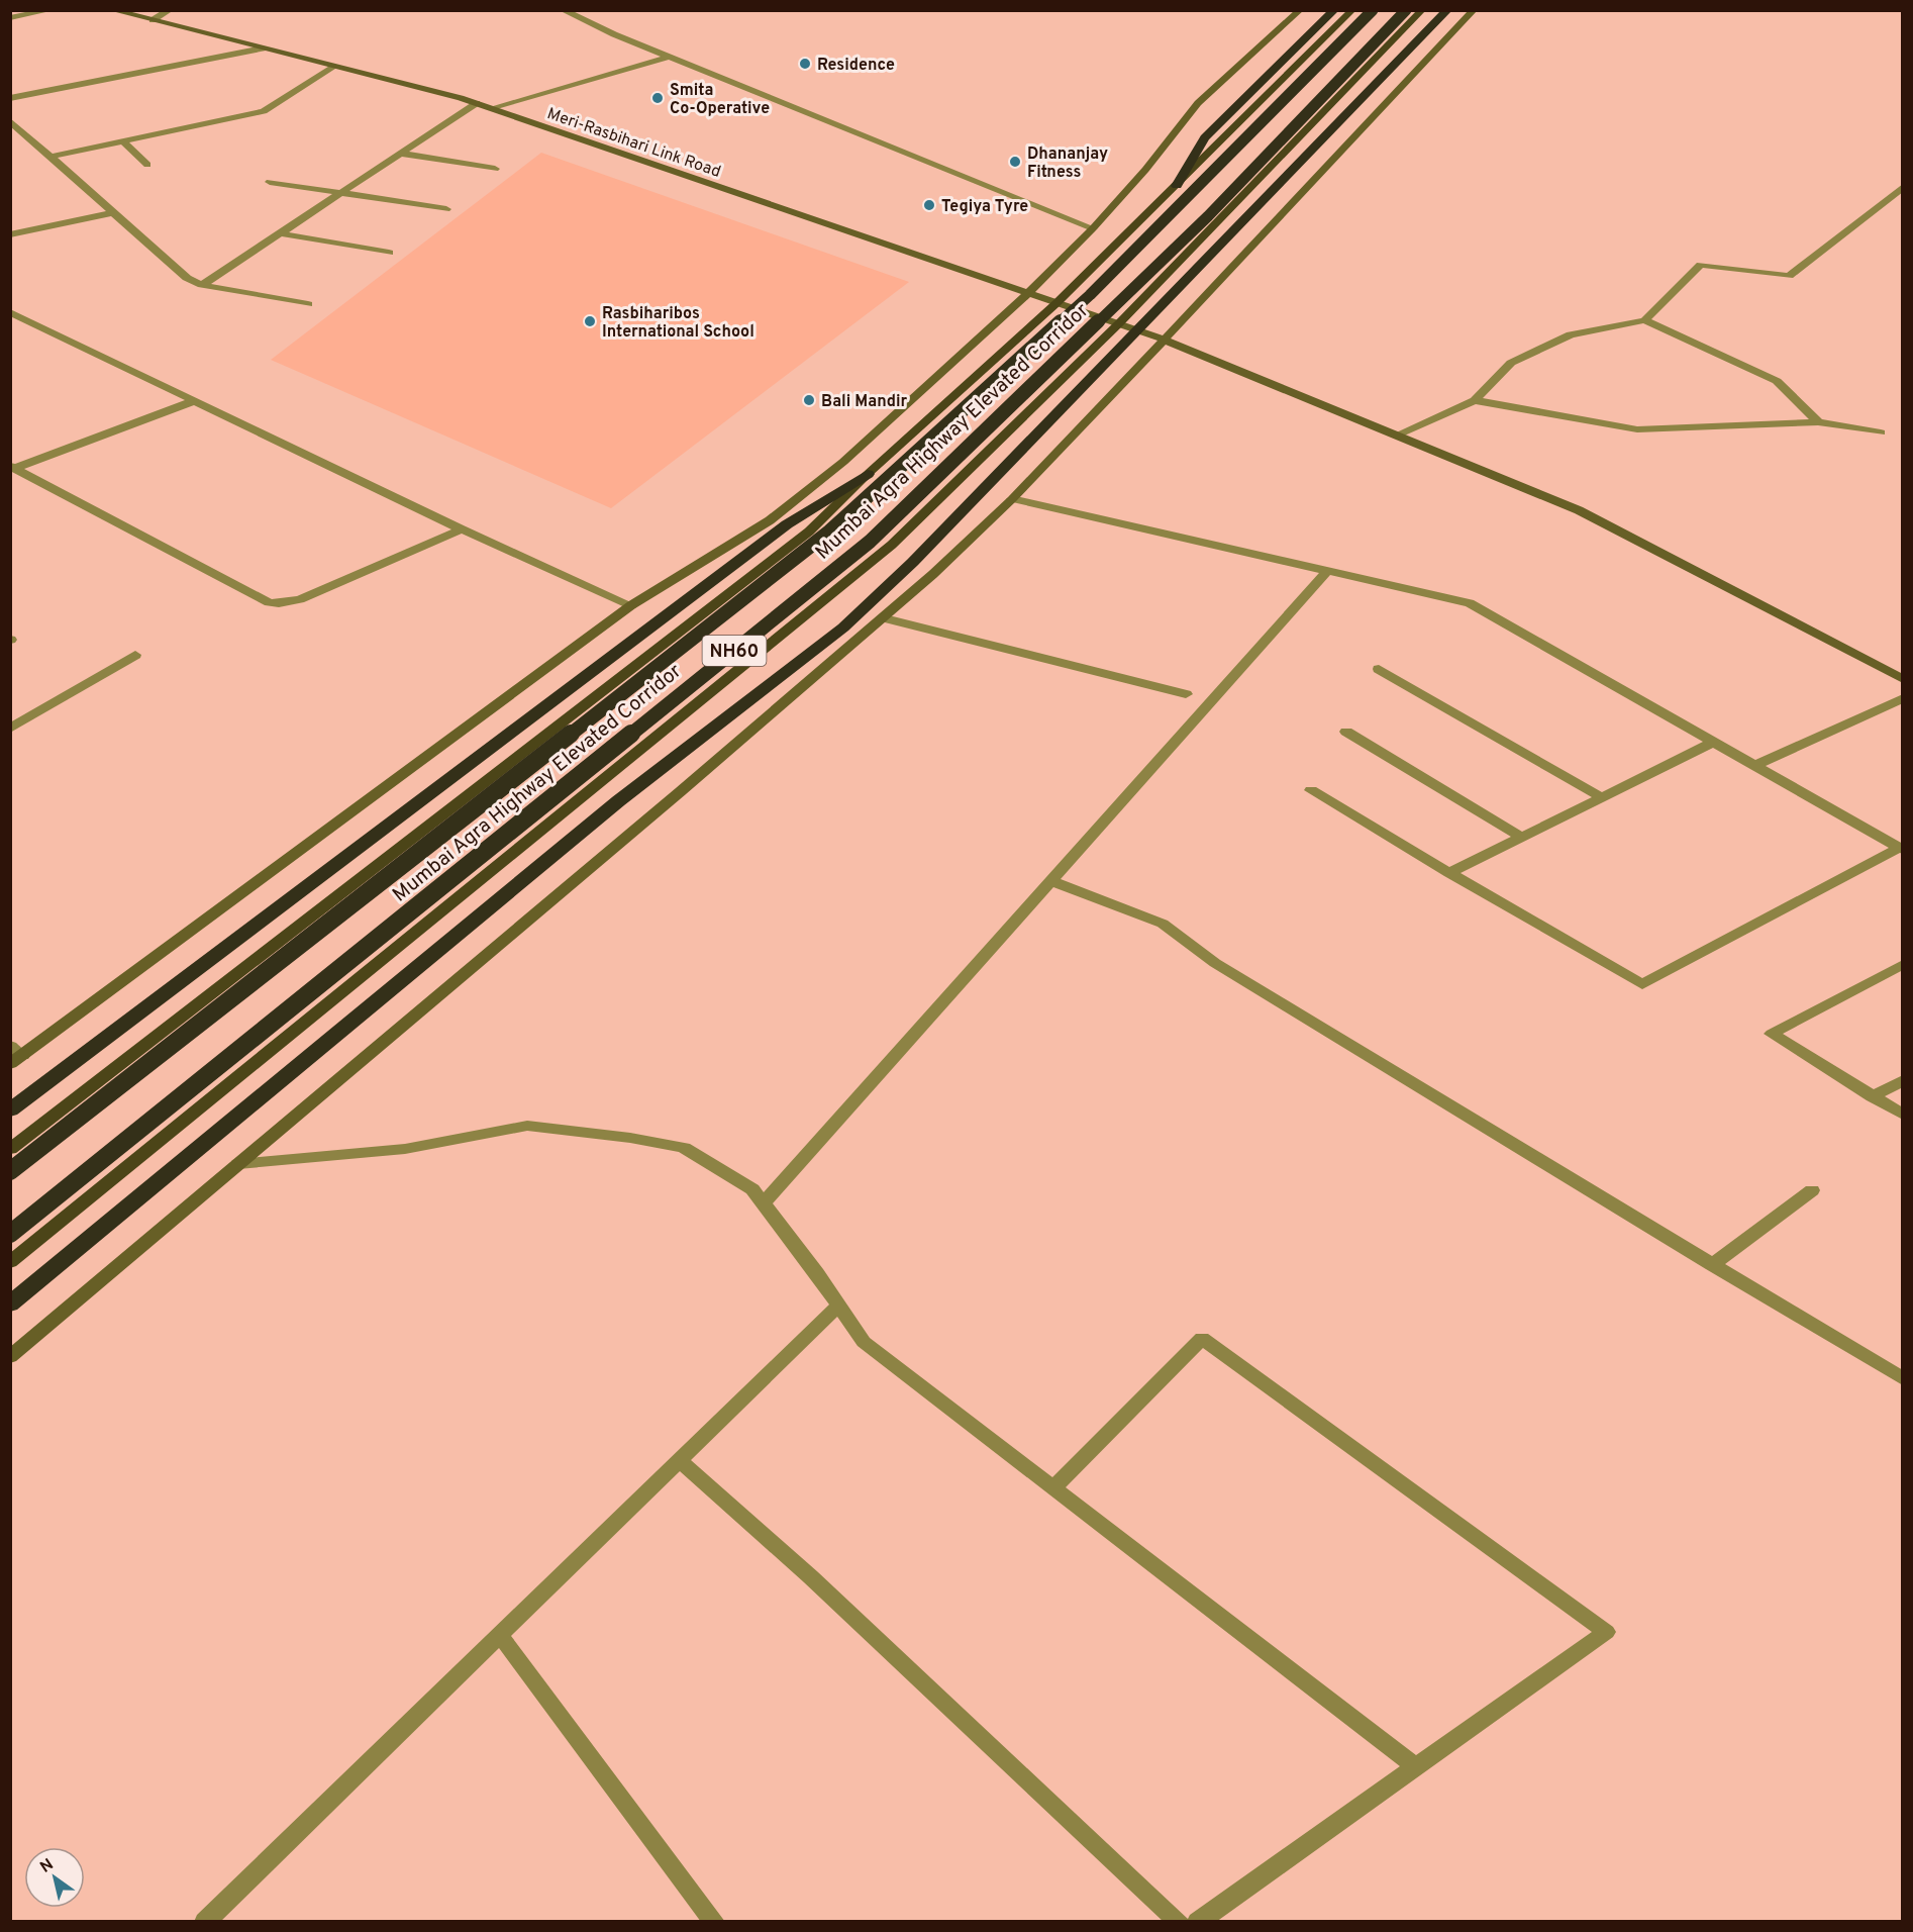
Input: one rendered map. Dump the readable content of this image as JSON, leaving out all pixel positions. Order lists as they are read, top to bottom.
{
  "streets": {
    "highway": ["Mumbai Agra Highway Elevated Corridor", "NH60"],
    "street": ["Meri-Rasbihari Link Road"]
  },
  "places": [
    "Residence",
    "Smita Co-Operative",
    "Dhananjay Fitness",
    "Tegiya Tyre",
    "Rasbiharibos International School",
    "Bali Mandir"
  ],
  "north": "top left"
}
